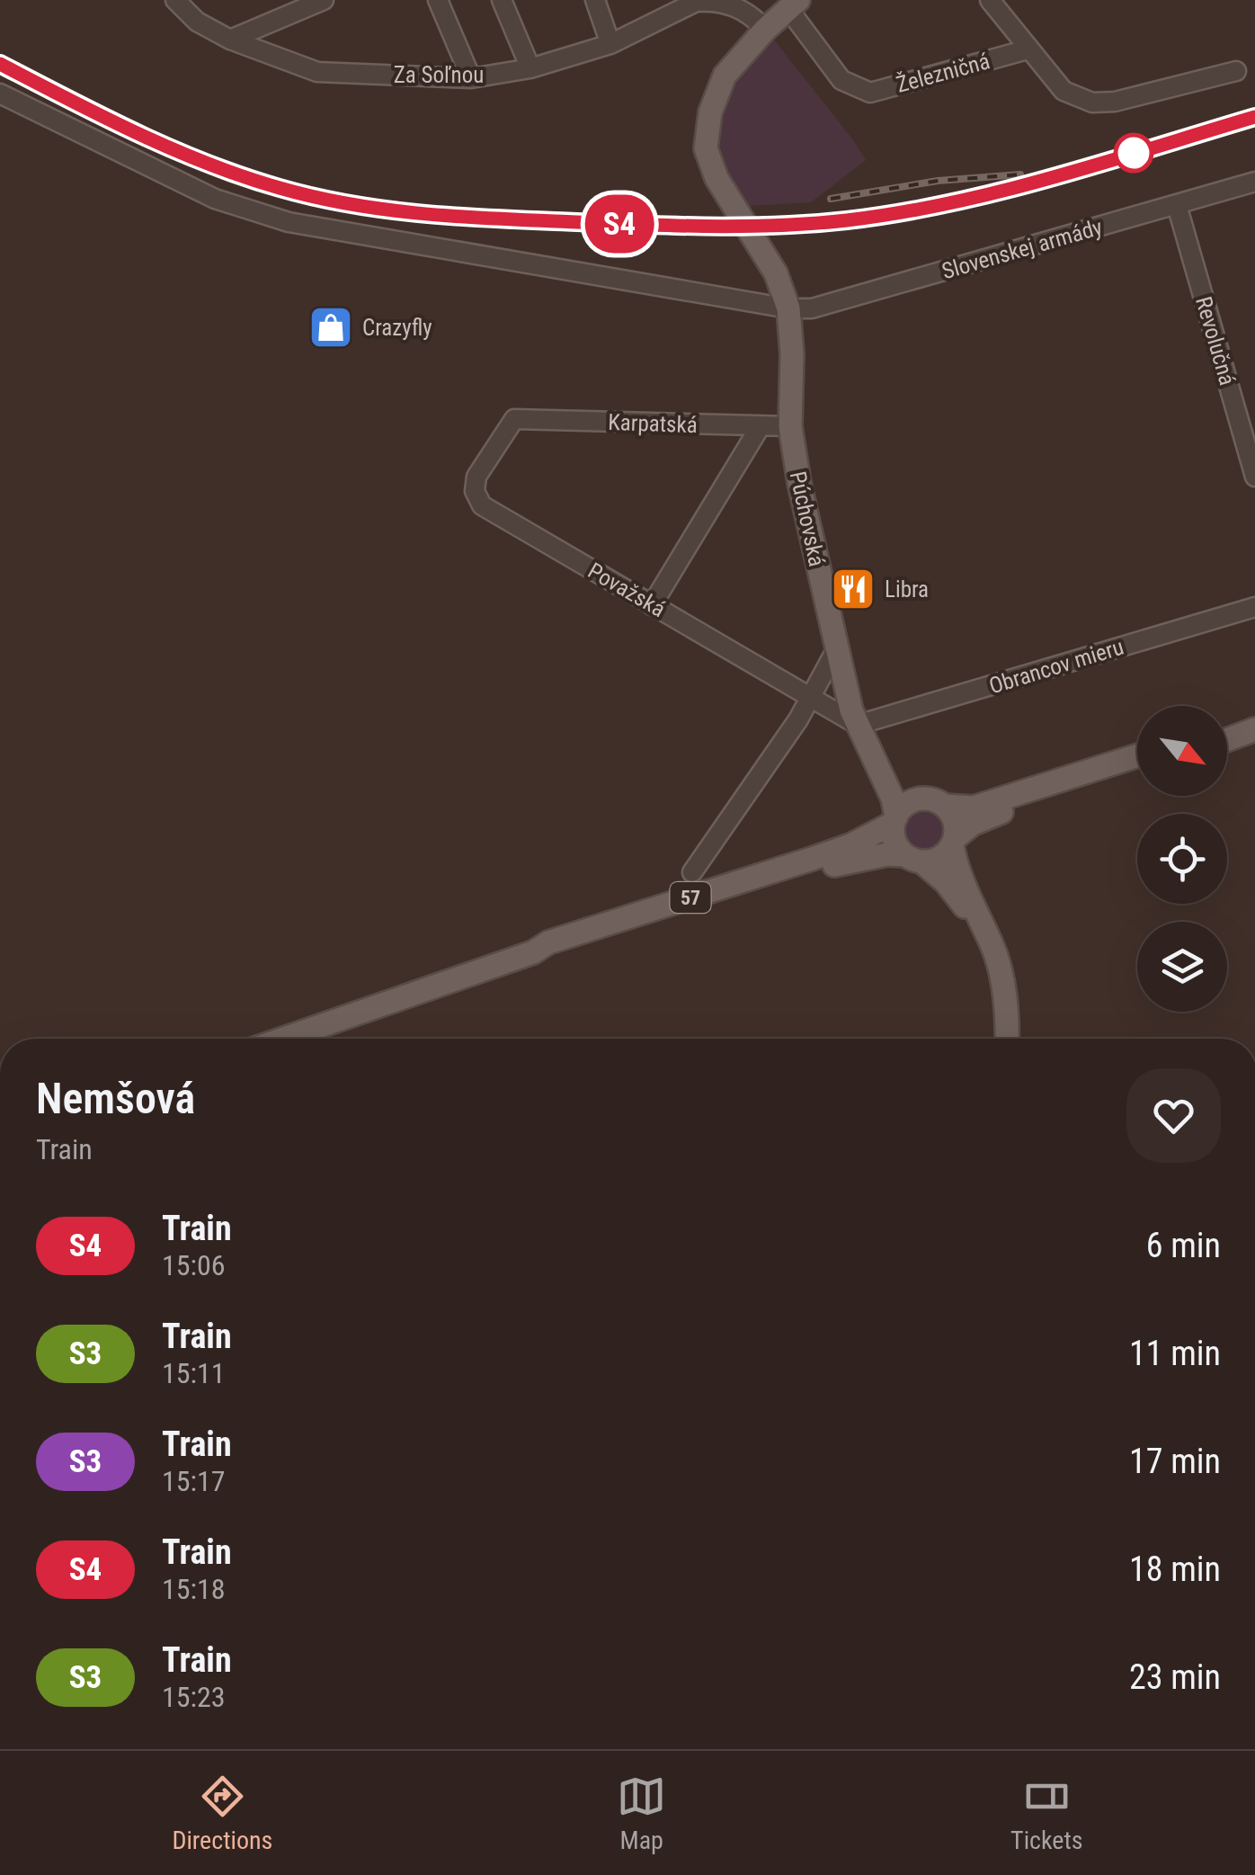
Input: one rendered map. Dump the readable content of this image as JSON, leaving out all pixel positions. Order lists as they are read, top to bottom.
{
  "streets": {
    "main road": ["Púchovská", "57"],
    "street": [
      "Železničná",
      "Za Soľnou",
      "Slovenskej armády",
      "Revolučná",
      "Karpatská",
      "Považská",
      "Obrancov mieru"
    ]
  },
  "crossings": [
    ["Železničná", "Púchovská"],
    ["Za Soľnou", "Púchovská"],
    ["Slovenskej armády", "Revolučná"],
    ["Slovenskej armády", "Púchovská"],
    ["Karpatská", "Púchovská"],
    ["Karpatská", "Považská"],
    ["Púchovská", "Považská"],
    ["Púchovská", "Obrancov mieru"],
    ["Púchovská", "57"],
    ["Považská", "Obrancov mieru"]
  ],
  "places": {
    "shop": ["Crazyfly"],
    "restaurant": ["Libra"]
  },
  "north": "bottom right",
  "page": {
    "on_map": "S4",
    "heading": ["Nemšová", "Train"],
    "list": [
      {
        "mark": "S4",
        "name": "Train",
        "note": "15:06",
        "value": "6 min"
      },
      {
        "mark": "S3",
        "name": "Train",
        "note": "15:11",
        "value": "11 min"
      },
      {
        "mark": "S3",
        "name": "Train",
        "note": "15:17",
        "value": "17 min"
      },
      {
        "mark": "S4",
        "name": "Train",
        "note": "15:18",
        "value": "18 min"
      },
      {
        "mark": "S3",
        "name": "Train",
        "note": "15:23",
        "value": "23 min"
      }
    ],
    "tabs": ["Directions", "Map", "Tickets"]
  }
}
